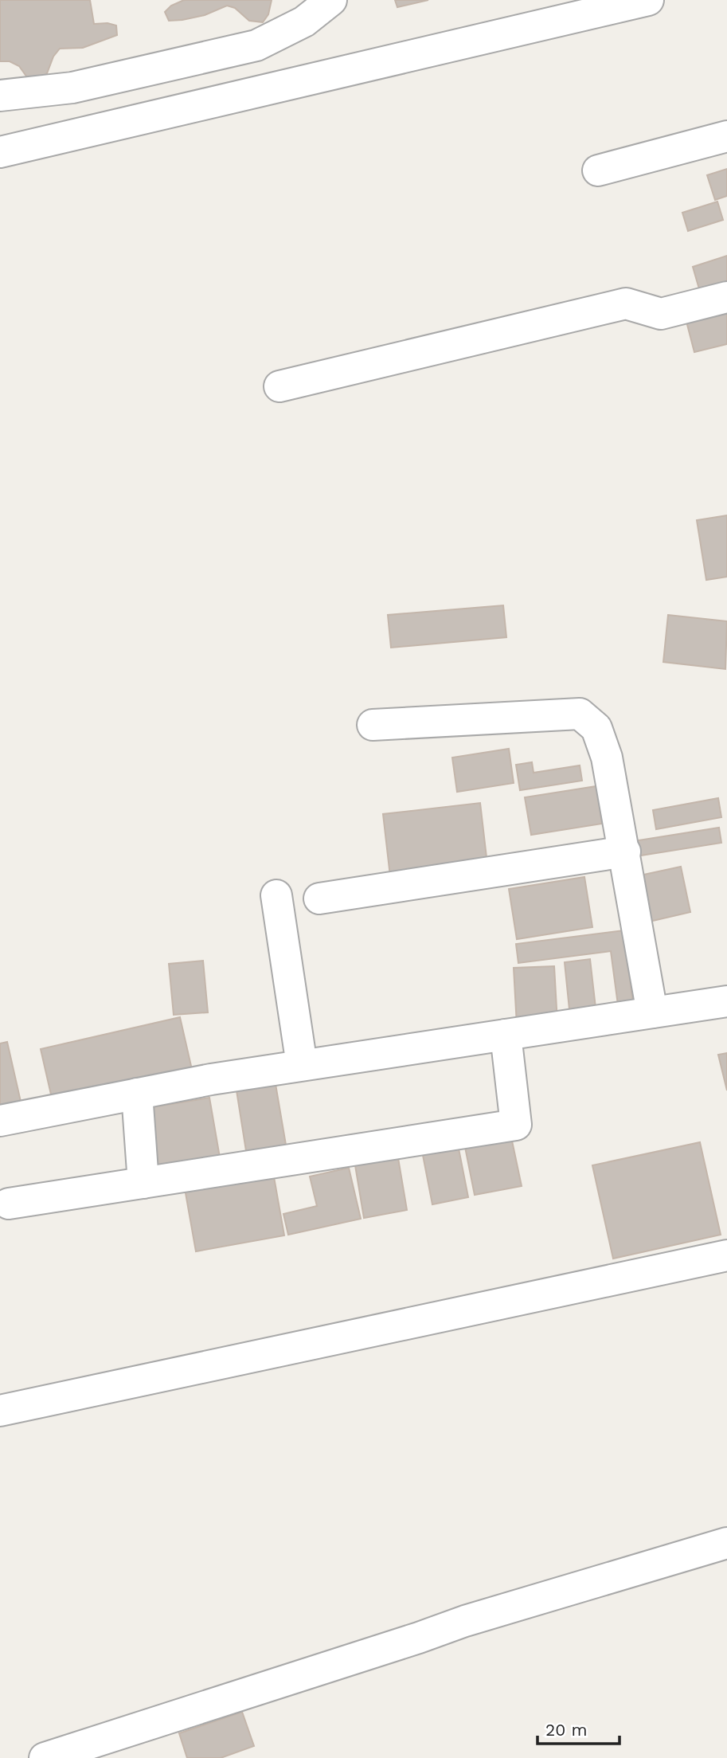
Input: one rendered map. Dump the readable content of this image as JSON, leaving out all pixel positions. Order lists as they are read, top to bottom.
{
  "scale_bar": "20 m"
}
